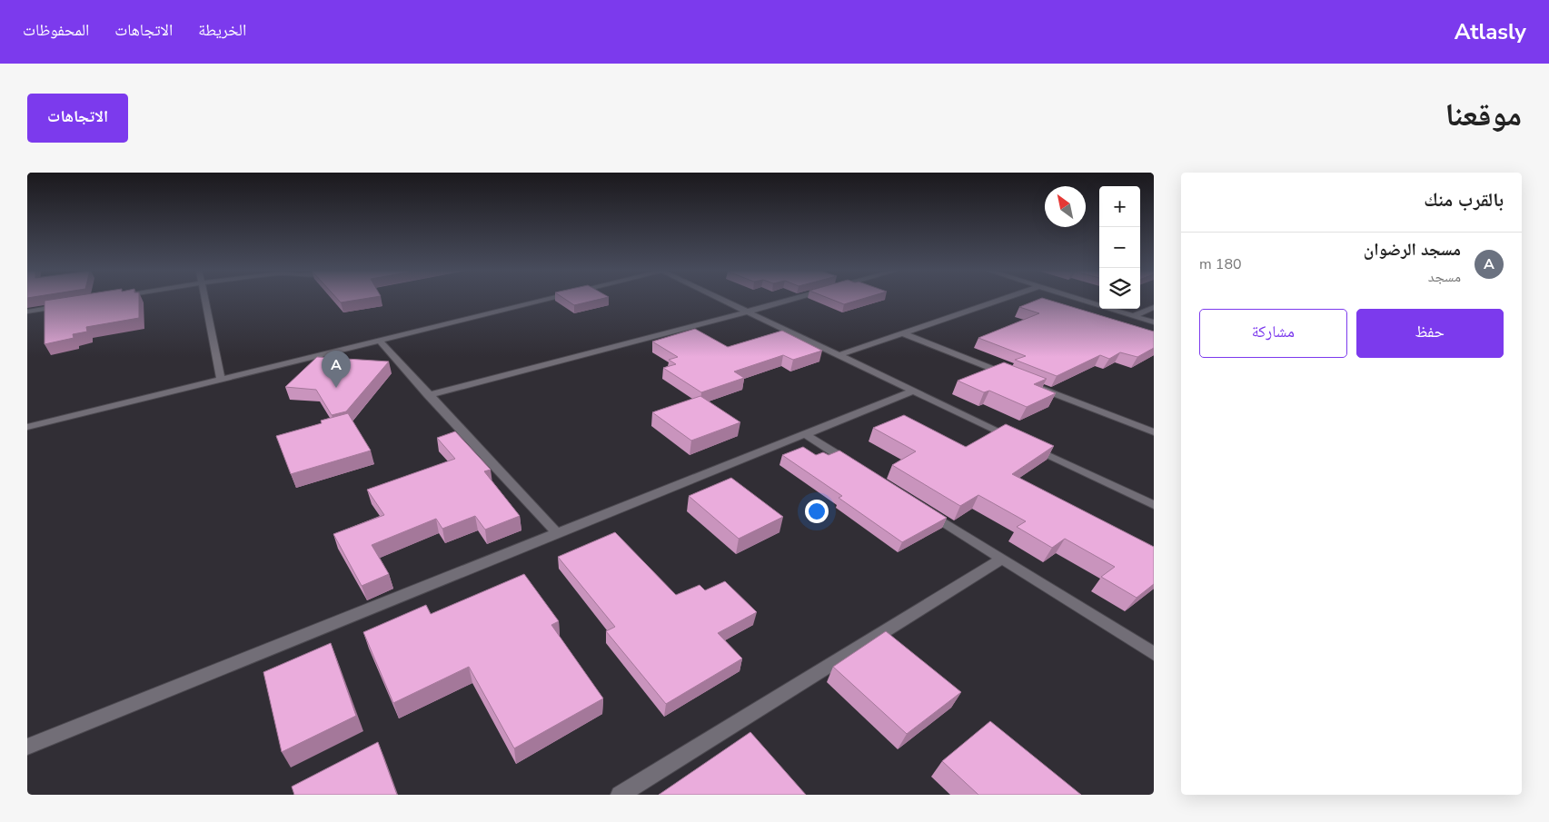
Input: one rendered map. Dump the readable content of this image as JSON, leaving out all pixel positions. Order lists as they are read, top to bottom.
{
  "north": "top left",
  "page": {
    "header": "Atlasly",
    "nav": ["الخريطة", "الاتجاهات", "المحفوظات"],
    "title": "موقعنا",
    "buttons": [
      "الاتجاهات",
      ["حفظ", "مشاركة"]
    ],
    "heading": "بالقرب منك",
    "map_buttons": ["+", "−"],
    "list": [
      {
        "mark": "A",
        "name": "مسجد الرضوان",
        "note": "مسجد",
        "value": "180 m"
      }
    ],
    "pins": "A"
  }
}
